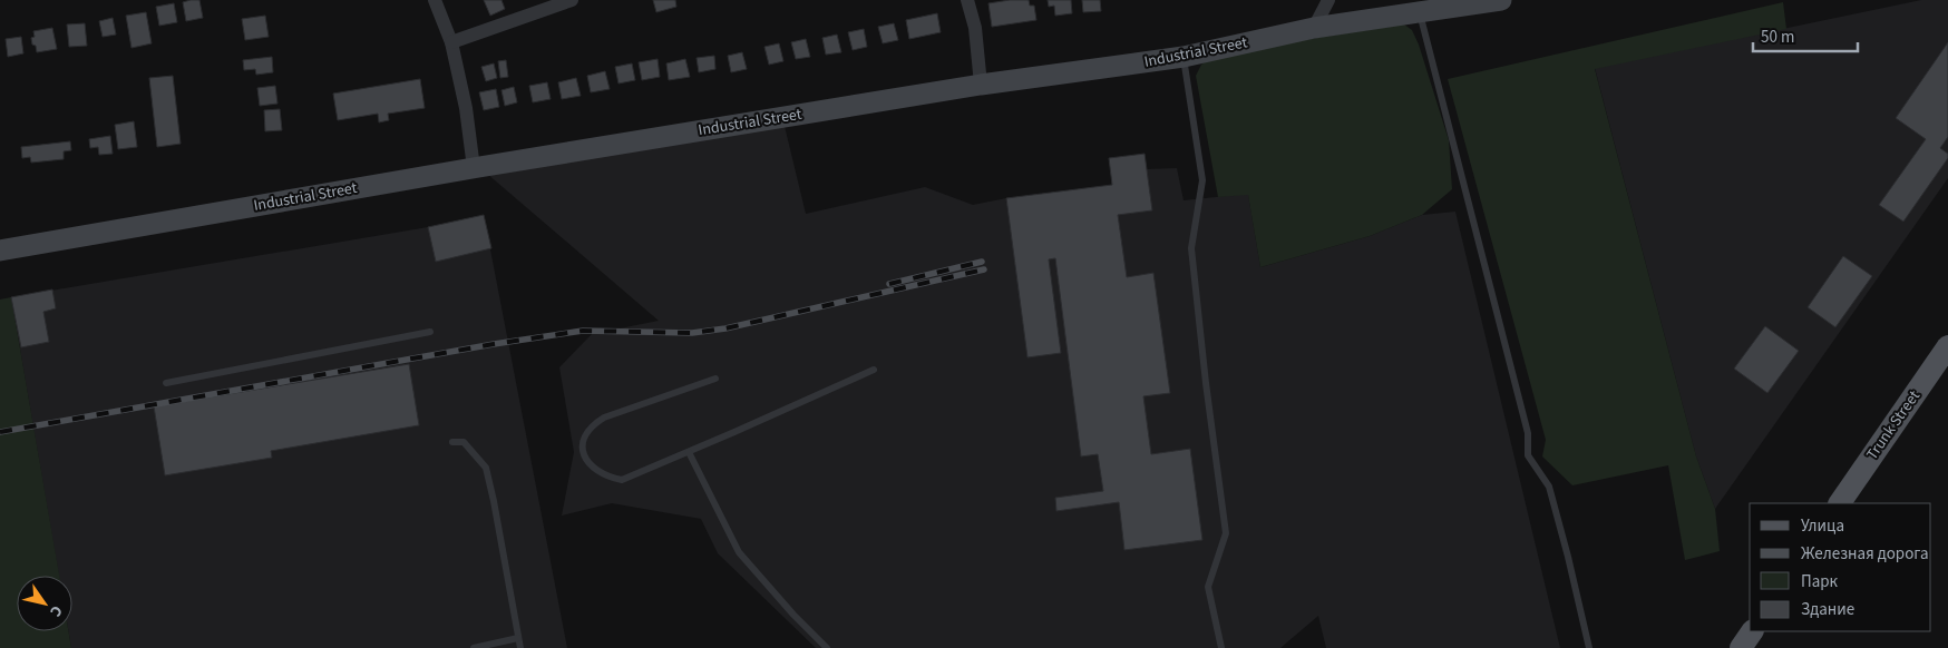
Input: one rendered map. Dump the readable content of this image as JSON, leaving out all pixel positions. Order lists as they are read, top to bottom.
{
  "streets": {
    "main road": ["Trunk Street"],
    "street": ["Industrial Street"]
  },
  "legend": [
    "Улица",
    "Железная дорога",
    "Парк",
    "Здание"
  ],
  "scale_bar": "50 m",
  "north": "bottom right"
}
